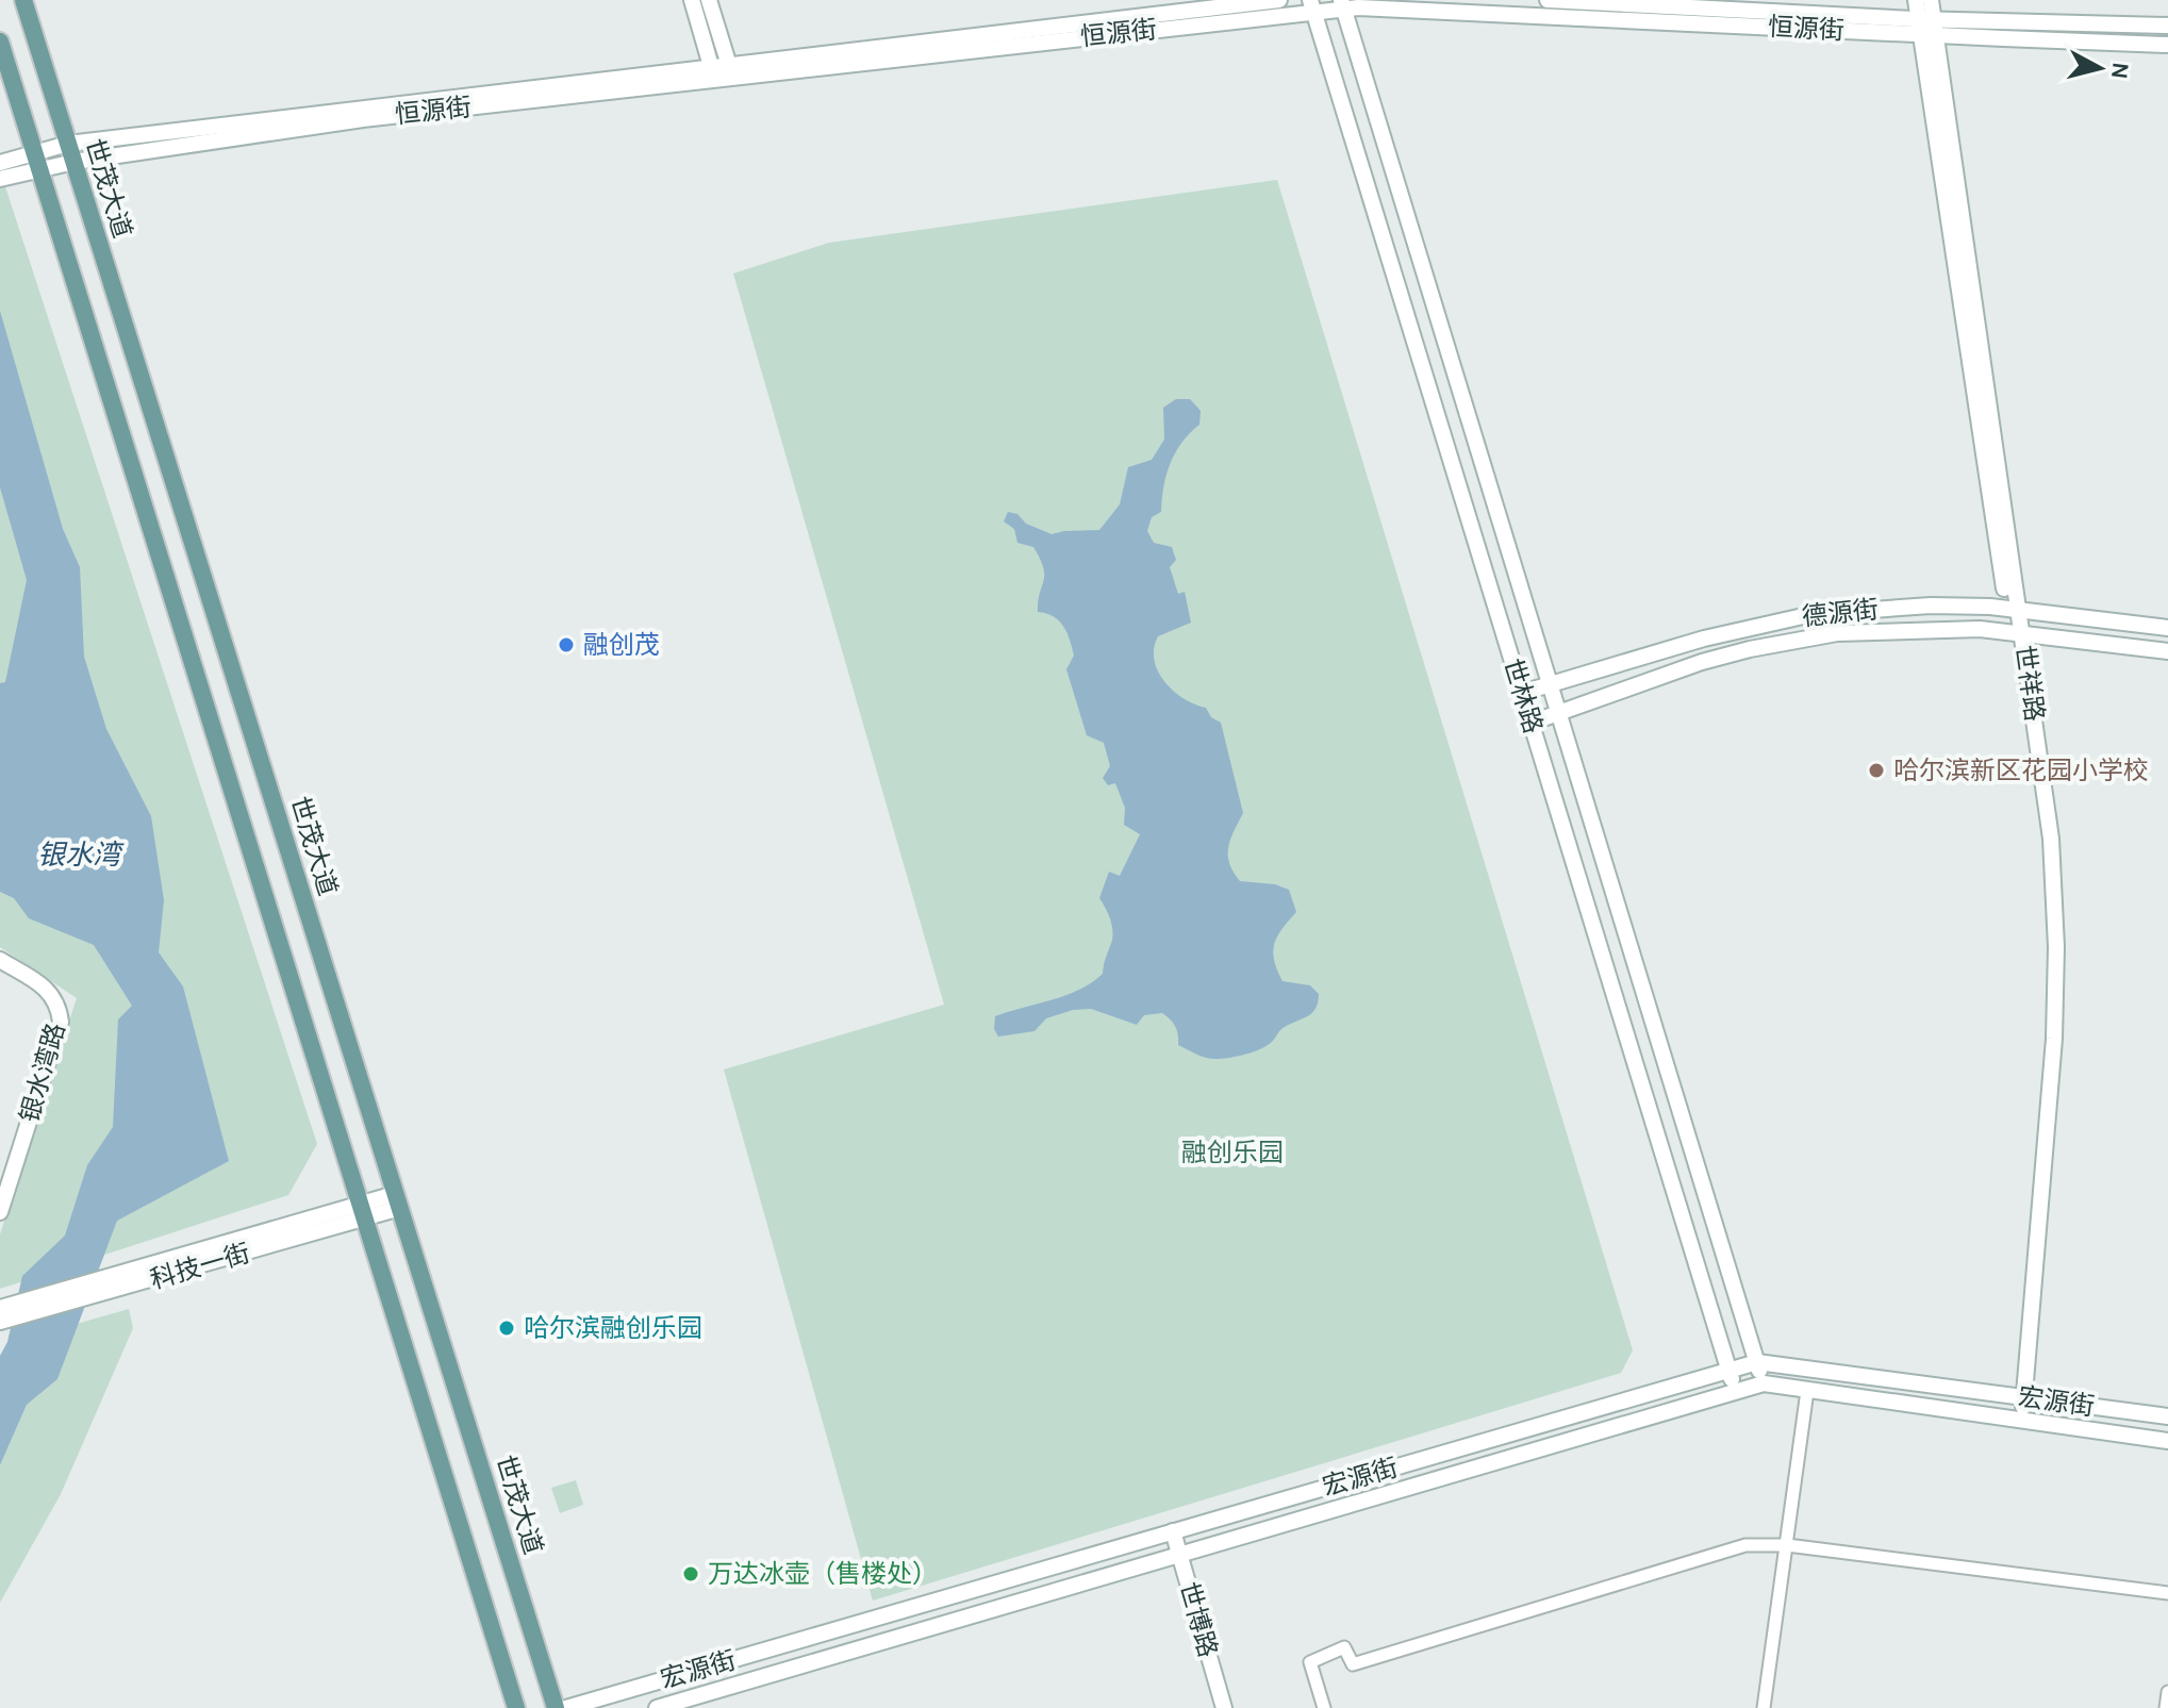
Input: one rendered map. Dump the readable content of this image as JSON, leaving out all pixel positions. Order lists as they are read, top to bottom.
{
  "streets": {
    "main road": [
      "恒源街",
      "世茂大道",
      "德源街",
      "世祥路",
      "世林路",
      "银水湾路",
      "科技一街",
      "宏源街",
      "世博路"
    ]
  },
  "crossings": [
    ["恒源街", "世茂大道"],
    ["恒源街", "世祥路"],
    ["恒源街", "世林路"],
    ["世茂大道", "科技一街"],
    ["德源街", "世祥路"],
    ["德源街", "世林路"],
    ["世祥路", "宏源街"],
    ["世林路", "宏源街"],
    ["宏源街", "世博路"]
  ],
  "water": ["银水湾"],
  "parks": ["融创乐园"],
  "places": [
    "融创茂",
    "哈尔滨新区花园小学校",
    "哈尔滨融创乐园",
    "万达冰壶（售楼处）"
  ],
  "north": "right"
}
